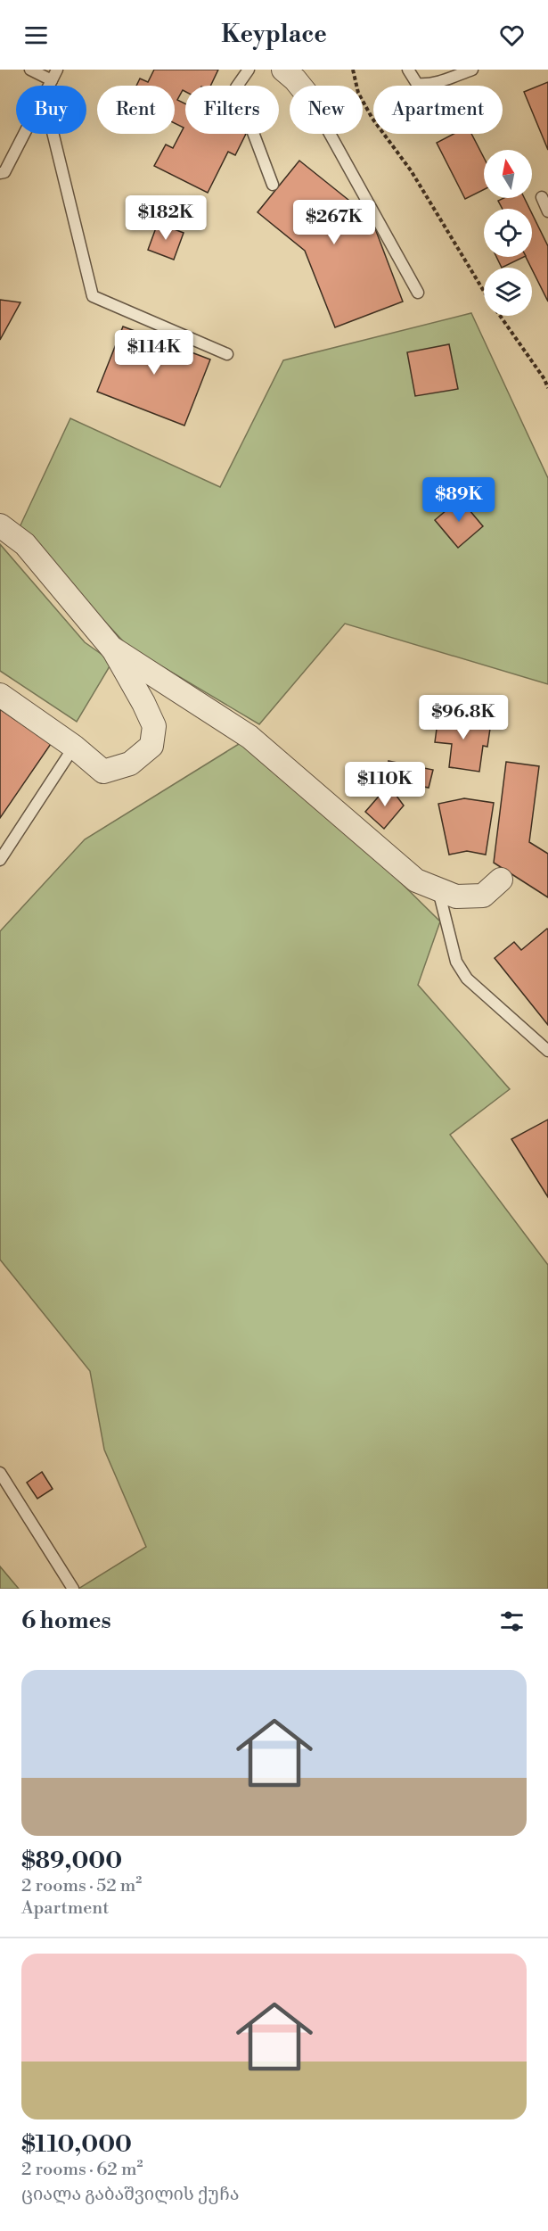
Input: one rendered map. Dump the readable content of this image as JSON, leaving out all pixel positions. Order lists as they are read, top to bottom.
{
  "north": "top",
  "page": {
    "header": "Keyplace",
    "chip": [
      "Buy",
      "Rent",
      "Filters",
      "New",
      "Apartment"
    ],
    "price": [
      "$182K",
      "$267K",
      "$114K",
      "$89K",
      "$96.8K",
      "$110K"
    ],
    "heading": "6 homes",
    "list": [
      {
        "name": "$89,000",
        "note": "2 rooms · 52 m² · Apartment"
      },
      {
        "name": "$110,000",
        "note": "2 rooms · 62 m² · ციალა გაბაშვილის ქუჩა"
      }
    ]
  }
}
